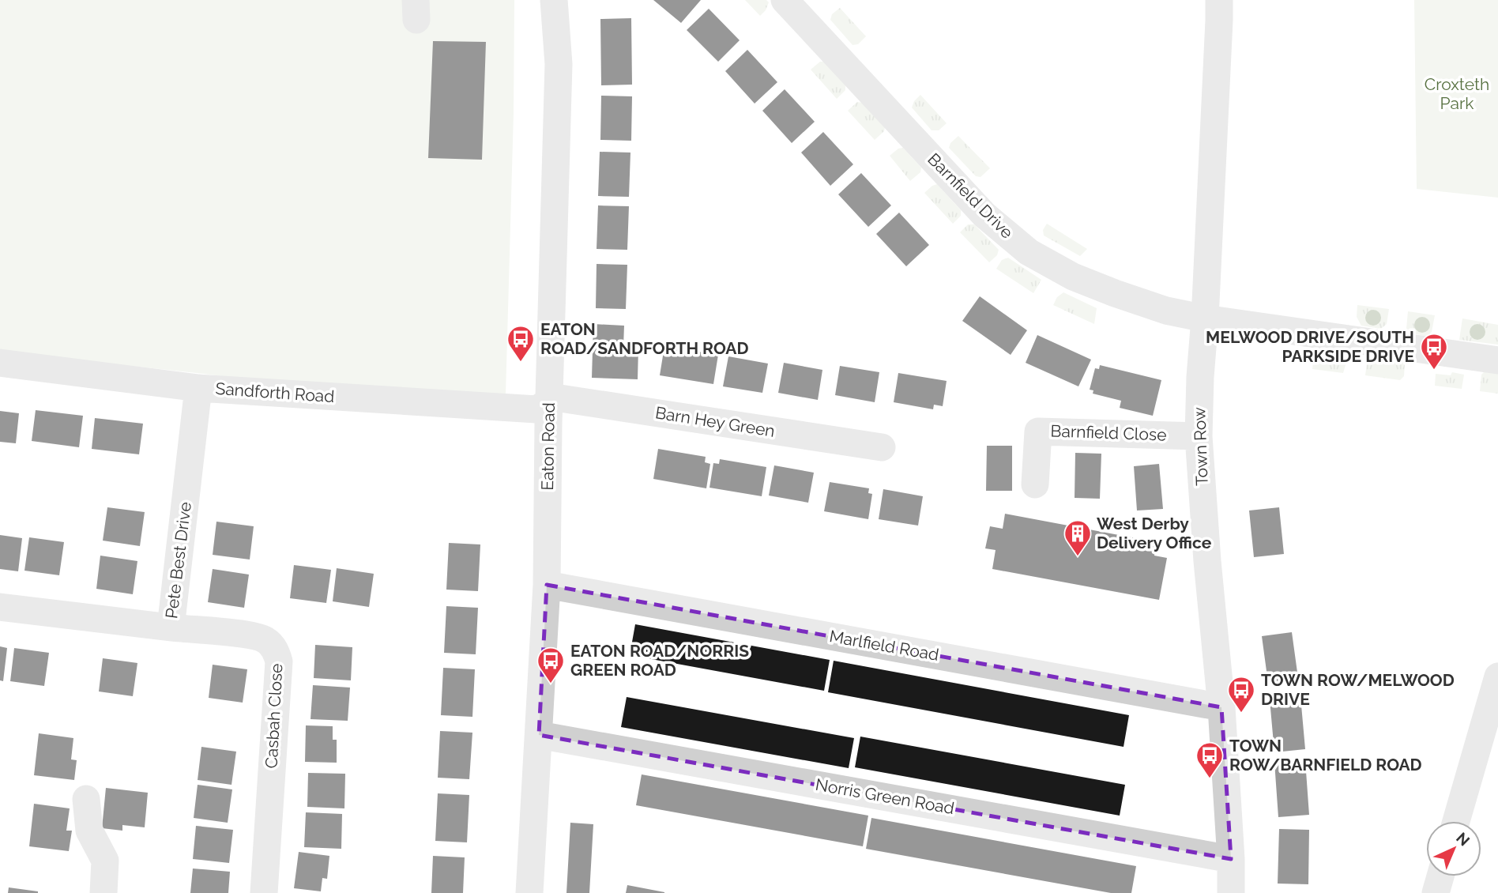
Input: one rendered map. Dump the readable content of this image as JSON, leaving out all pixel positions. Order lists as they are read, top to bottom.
{
  "streets": {
    "street": [
      "Barnfield Drive",
      "Sandforth Road",
      "Barn Hey Green",
      "Barnfield Close",
      "Eaton Road",
      "Town Row",
      "Pete Best Drive",
      "Marlfield Road",
      "Casbah Close",
      "Norris Green Road"
    ]
  },
  "crossings": [
    ["Barnfield Drive", "Town Row"],
    ["Sandforth Road", "Barn Hey Green"],
    ["Sandforth Road", "Eaton Road"],
    ["Sandforth Road", "Pete Best Drive"],
    ["Barn Hey Green", "Eaton Road"],
    ["Barnfield Close", "Town Row"],
    ["Eaton Road", "Marlfield Road"],
    ["Eaton Road", "Norris Green Road"],
    ["Town Row", "Marlfield Road"],
    ["Town Row", "Norris Green Road"],
    ["Pete Best Drive", "Casbah Close"]
  ],
  "parks": ["Croxteth Park"],
  "places": {
    "bus stop": [
      "EATON ROAD/SANDFORTH ROAD",
      "MELWOOD DRIVE/SOUTH PARKSIDE DRIVE",
      "EATON ROAD/NORRIS GREEN ROAD",
      "TOWN ROW/MELWOOD DRIVE",
      "TOWN ROW/BARNFIELD ROAD"
    ],
    "building": ["West Derby Delivery Office"]
  },
  "north": "top right"
}
